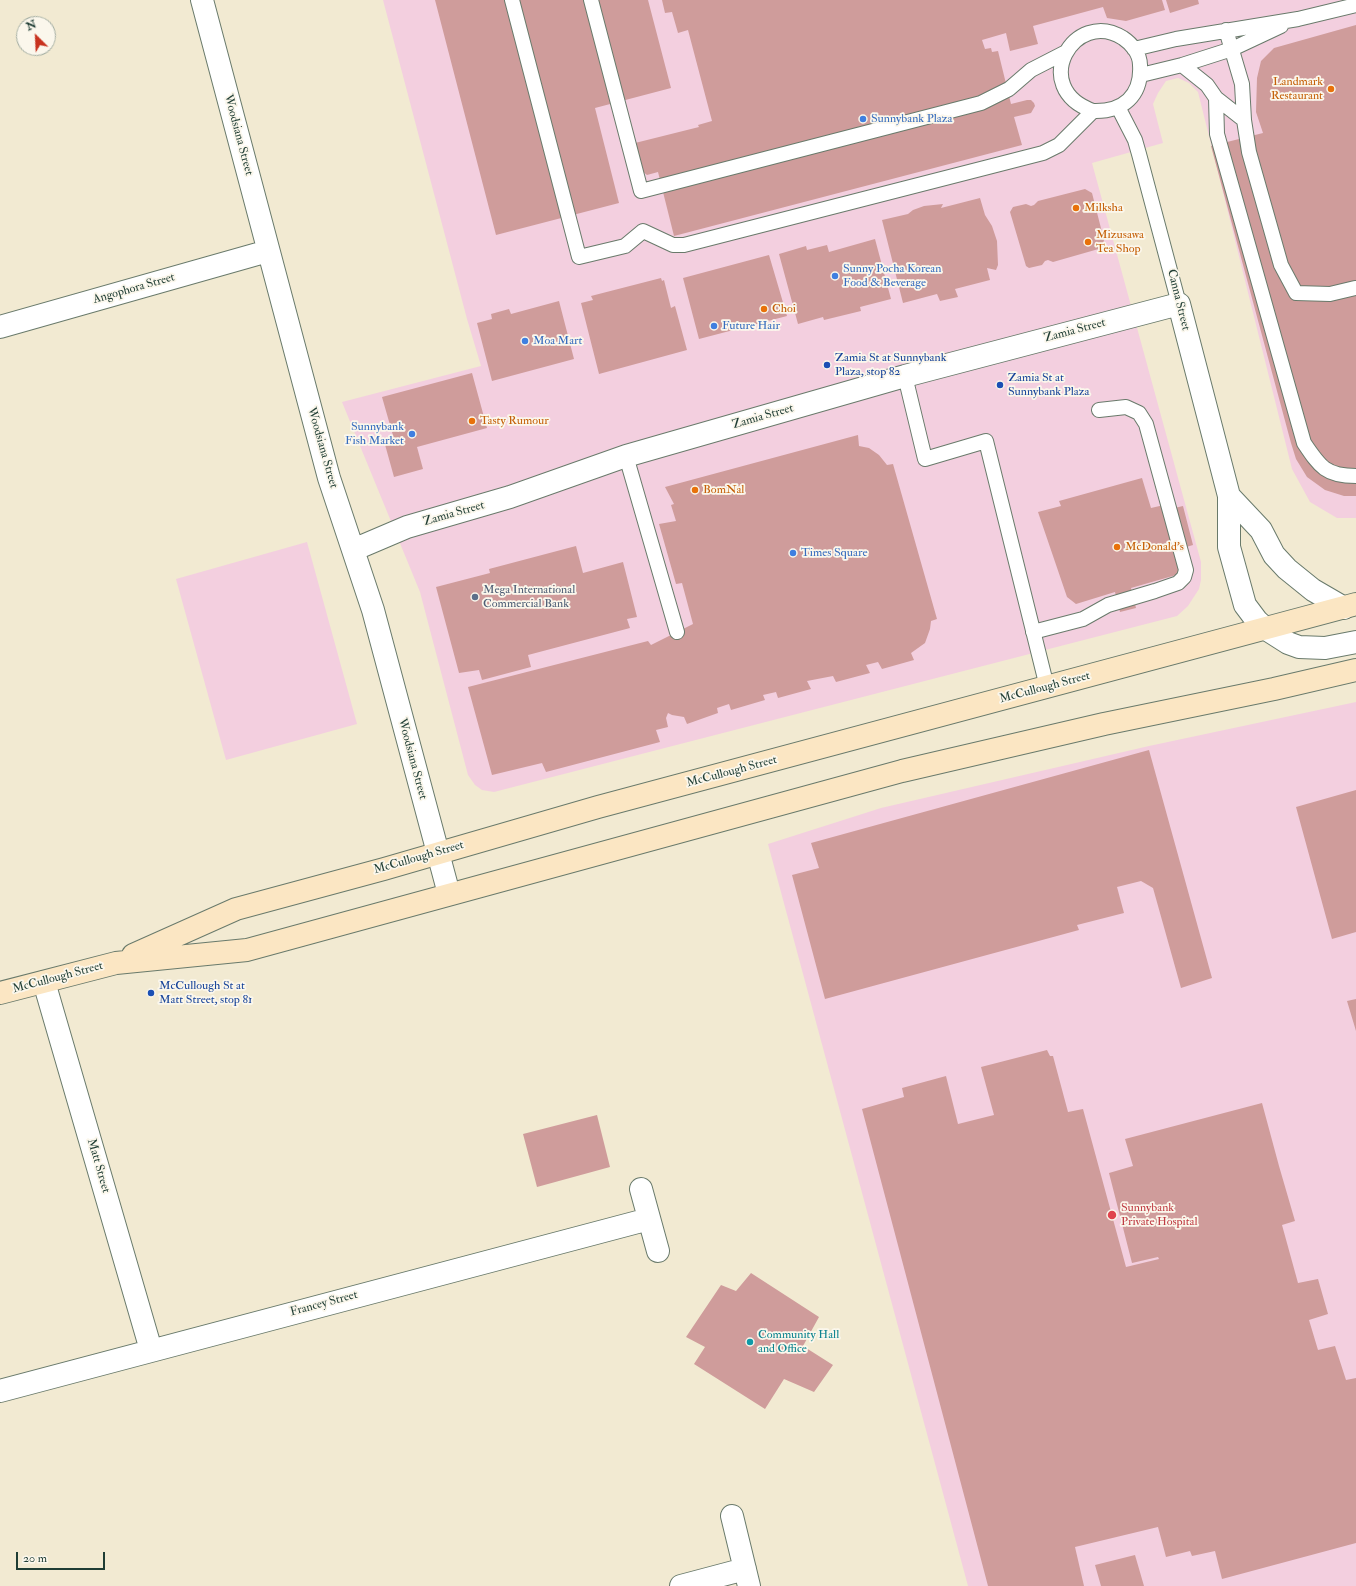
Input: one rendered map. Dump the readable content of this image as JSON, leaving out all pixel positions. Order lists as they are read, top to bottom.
{
  "streets": {
    "main road": ["McCullough Street"],
    "street": [
      "Woodsiana Street",
      "Angophora Street",
      "Canna Street",
      "Zamia Street",
      "Matt Street",
      "Francey Street"
    ]
  },
  "crossings": [
    ["Woodsiana Street", "Angophora Street"],
    ["Woodsiana Street", "Zamia Street"],
    ["Woodsiana Street", "McCullough Street"],
    ["Canna Street", "Zamia Street"],
    ["Canna Street", "McCullough Street"],
    ["McCullough Street", "Matt Street"],
    ["Matt Street", "Francey Street"]
  ],
  "places": [
    "Landmark Restaurant",
    "Sunnybank Plaza",
    "Milksha",
    "Mizusawa Tea Shop",
    "Sunny Pocha Korean Food & Beverage",
    "Choi",
    "Future Hair",
    "Moa Mart",
    "Zamia St at Sunnybank Plaza, stop 82",
    "Zamia St at Sunnybank Plaza",
    "Tasty Rumour",
    "Sunnybank Fish Market",
    "BomNal",
    "McDonald's",
    "Times Square",
    "Mega International Commercial Bank",
    "McCullough St at Matt Street, stop 81",
    "Sunnybank Private Hospital",
    "Community Hall and Office"
  ],
  "scale_bar": "20 m",
  "north": "top left"
}
